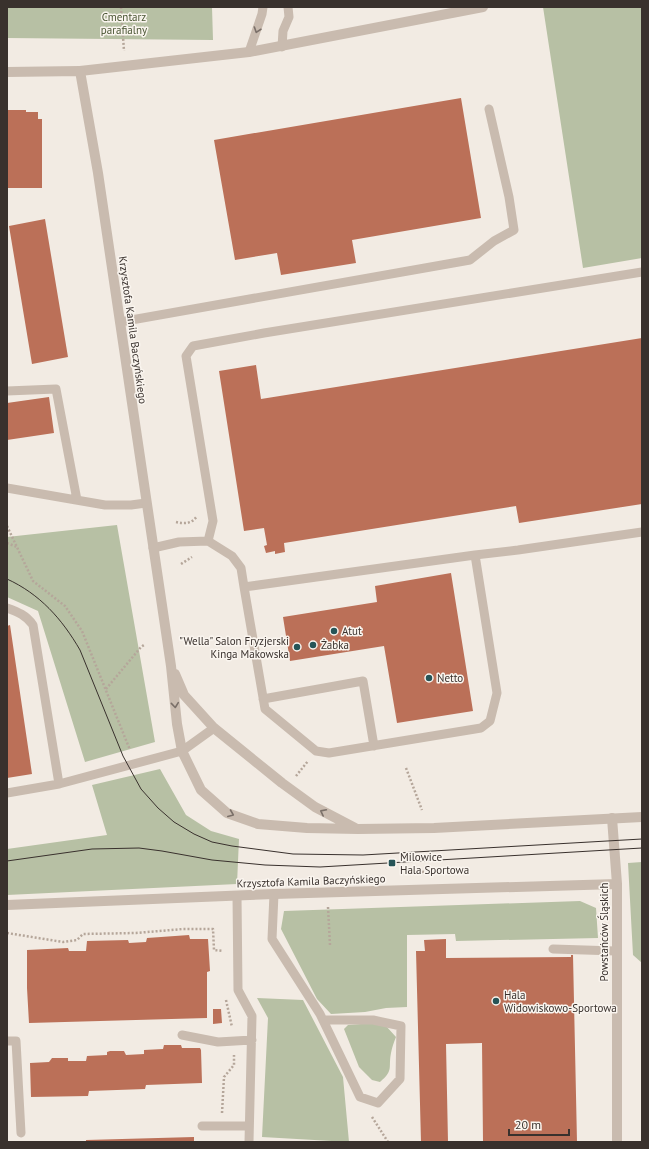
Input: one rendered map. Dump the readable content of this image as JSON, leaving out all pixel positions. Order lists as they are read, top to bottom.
{
  "streets": {
    "street": ["Krzysztofa Kamila Baczyńskiego", "Powstańców Śląskich"]
  },
  "crossings": [
    ["Krzysztofa Kamila Baczyńskiego", "Powstańców Śląskich"]
  ],
  "parks": ["Cmentarz parafialny"],
  "places": {
    "other": [
      "Atut",
      "Żabka",
      "\"Wella\" Salon Fryzjerski Kinga Makowska",
      "Netto",
      "Hala Widowiskowo-Sportowa"
    ],
    "transit": ["Milowice Hala Sportowa"]
  },
  "scale_bar": "20 m"
}
